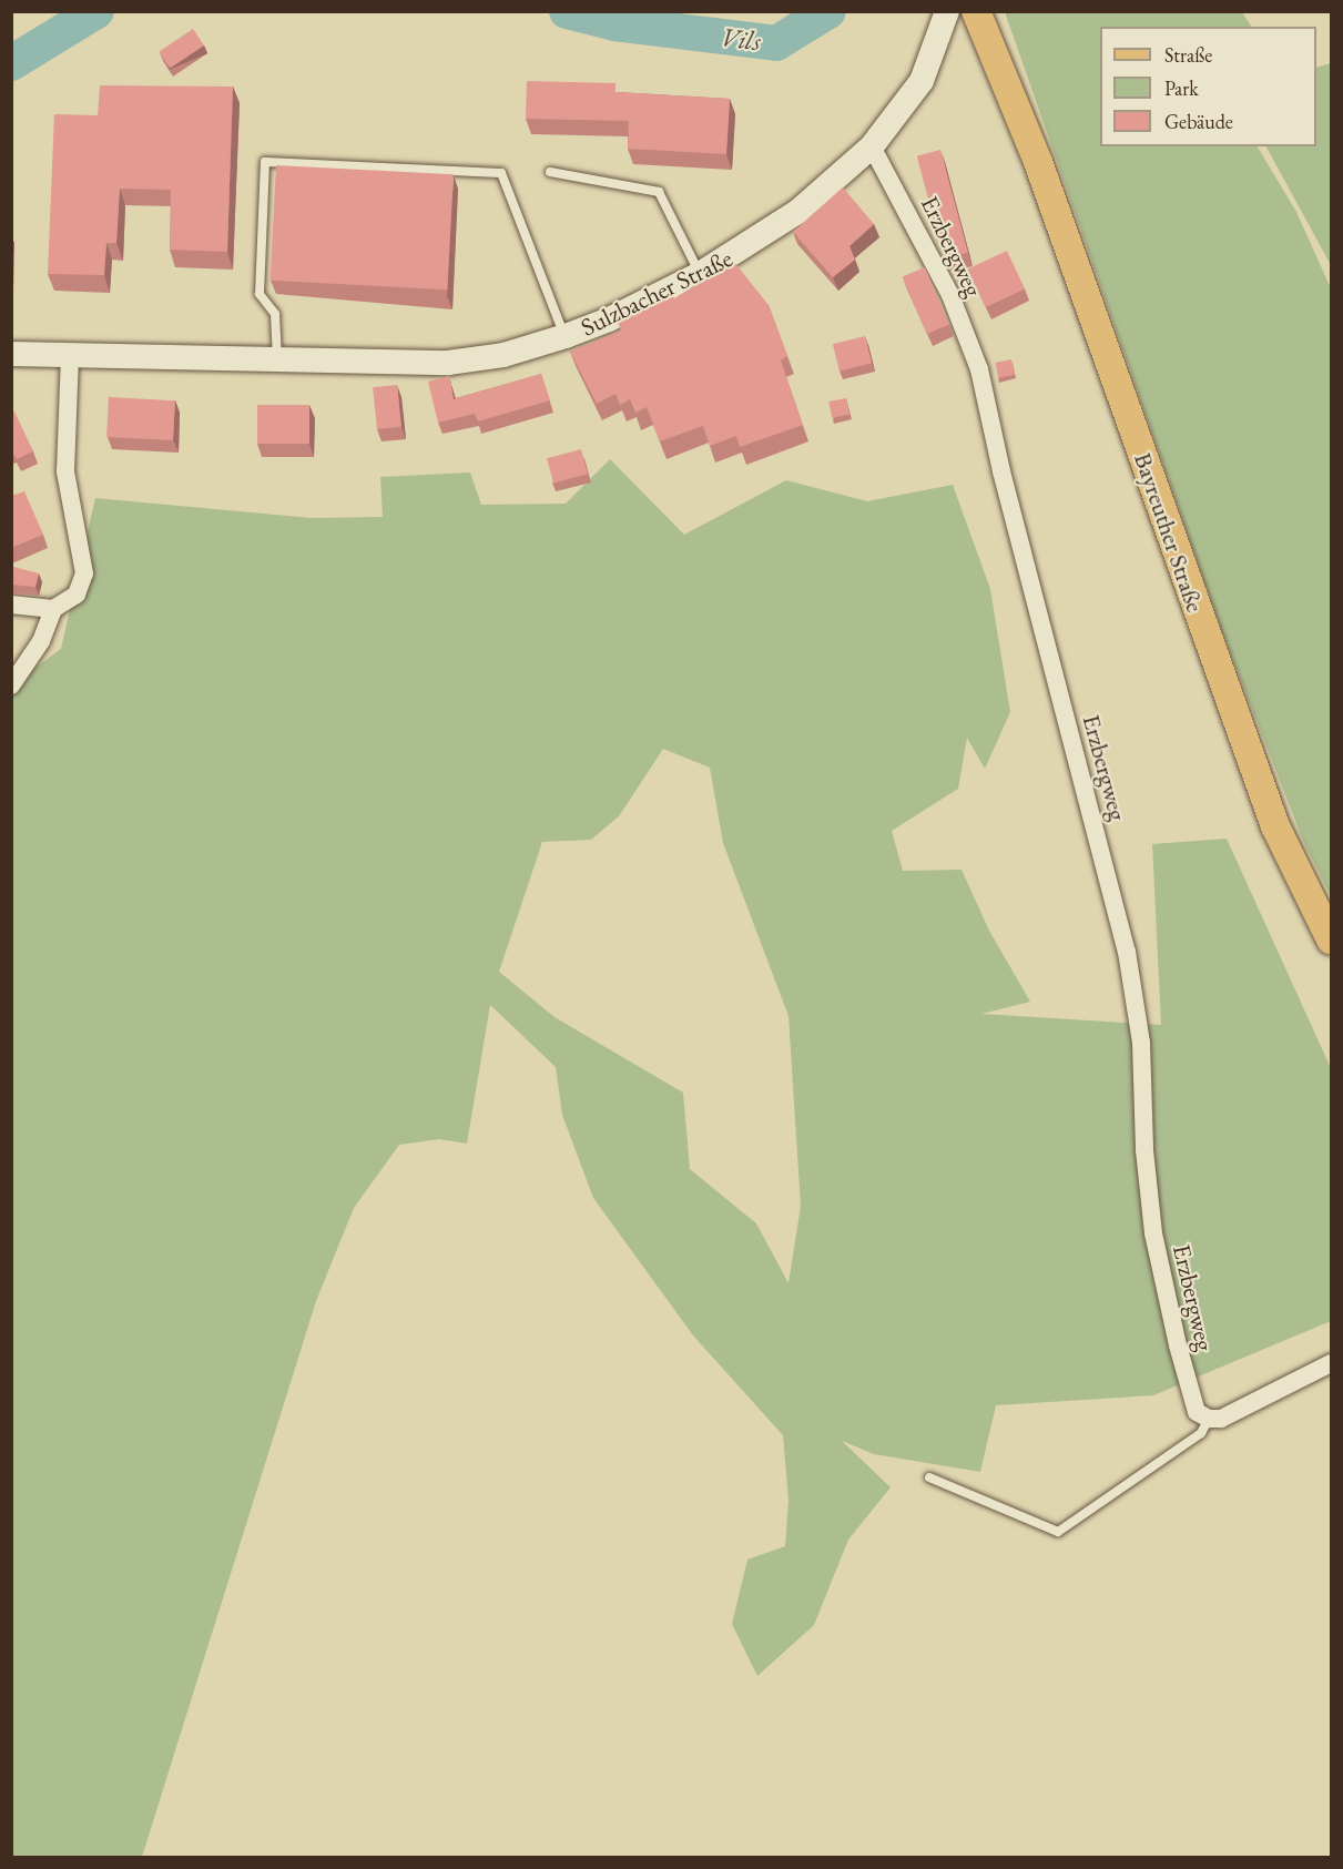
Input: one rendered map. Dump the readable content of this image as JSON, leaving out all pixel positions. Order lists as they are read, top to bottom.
{
  "streets": {
    "main road": ["Sulzbacher Straße", "Bayreuther Straße"],
    "street": ["Erzbergweg"]
  },
  "crossings": [
    ["Erzbergweg", "Sulzbacher Straße"]
  ],
  "water": ["Vils"],
  "legend": ["Straße", "Park", "Gebäude"]
}
